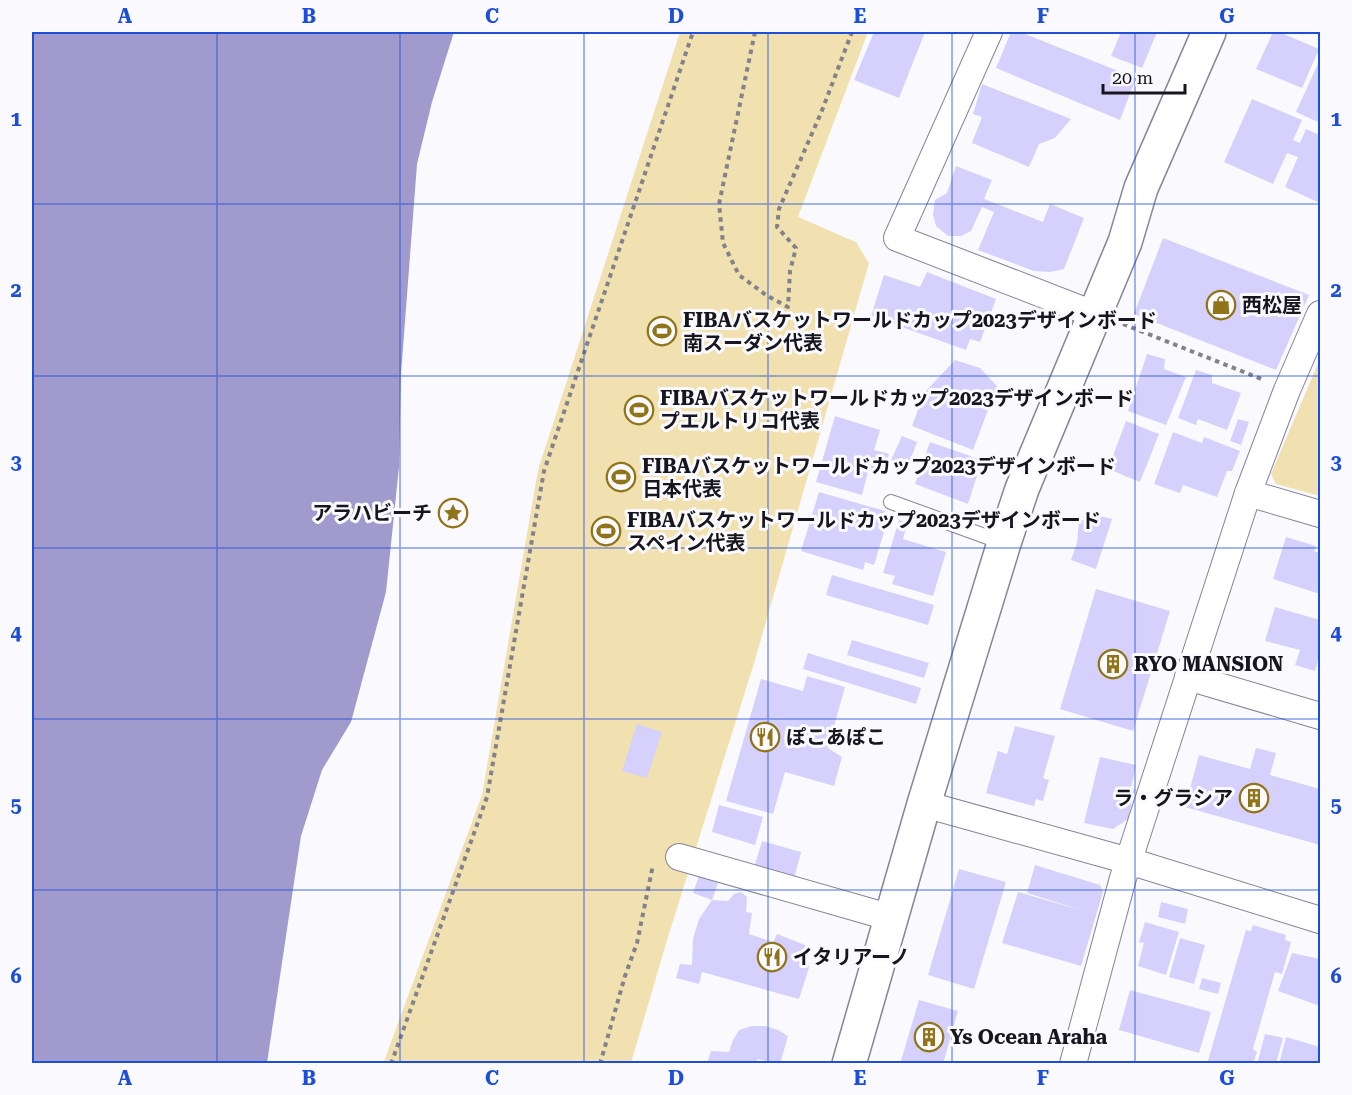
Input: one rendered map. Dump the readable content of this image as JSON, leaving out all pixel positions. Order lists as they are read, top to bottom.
{
  "places": {
    "shop": ["西松屋"],
    "sports": [
      "FIBAバスケットワールドカップ2023デザインボード 南スーダン代表",
      "FIBAバスケットワールドカップ2023デザインボード プエルトリコ代表",
      "FIBAバスケットワールドカップ2023デザインボード 日本代表",
      "FIBAバスケットワールドカップ2023デザインボード スペイン代表"
    ],
    "place": ["アラハビーチ"],
    "building": ["RYO MANSION", "ラ・グラシア", "Ys Ocean Araha"],
    "restaurant": ["ぽこあぽこ", "イタリアーノ"]
  },
  "scale_bar": "20 m",
  "grid": {
    "columns": [
      "A",
      "B",
      "C",
      "D",
      "E",
      "F",
      "G"
    ],
    "rows": [
      "1",
      "2",
      "3",
      "4",
      "5",
      "6"
    ]
  }
}
